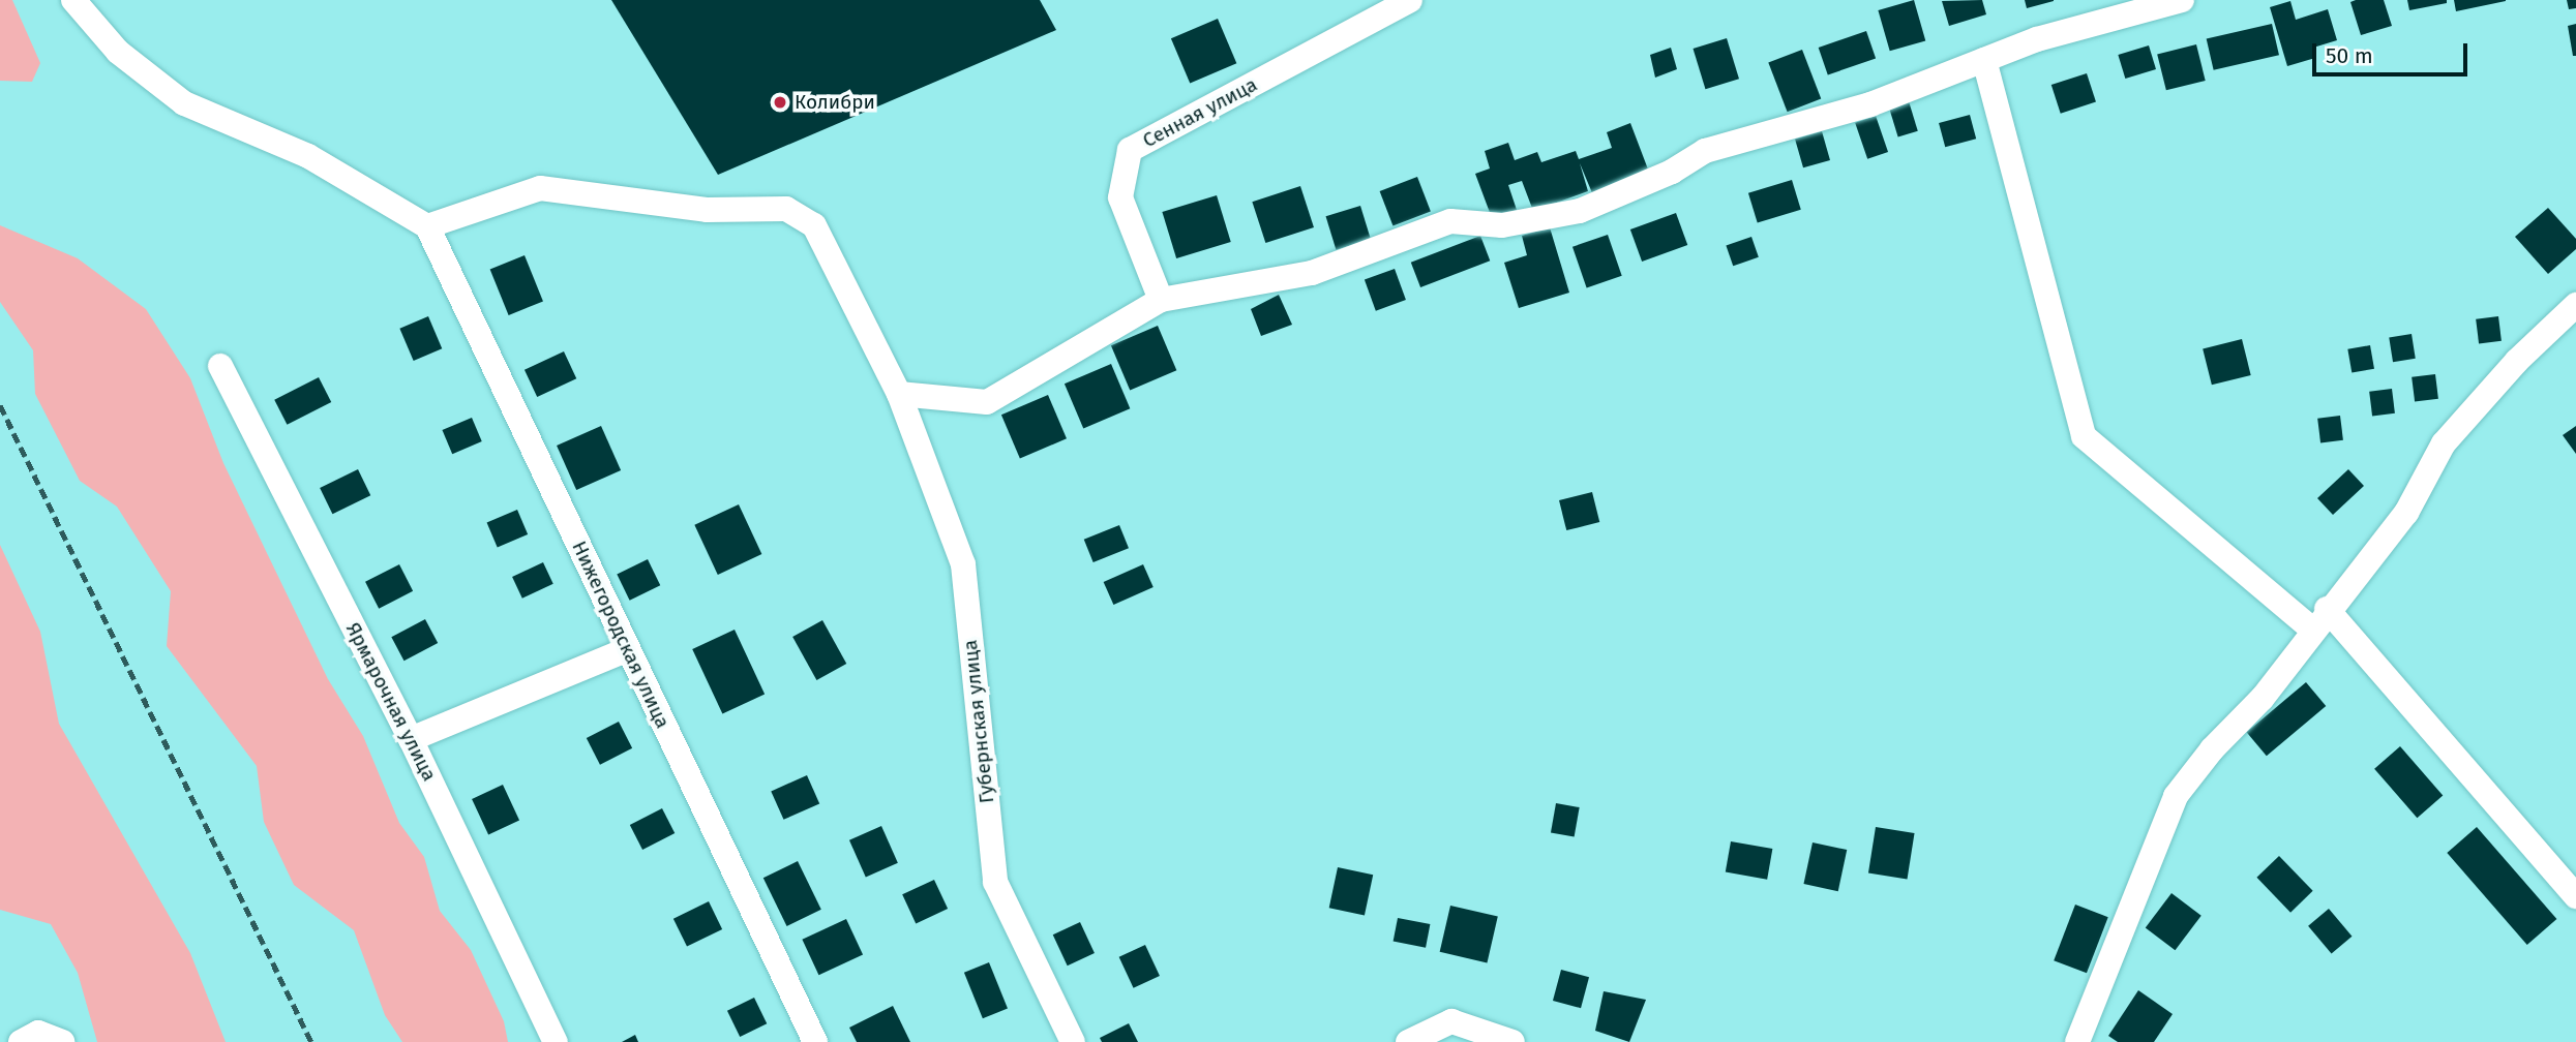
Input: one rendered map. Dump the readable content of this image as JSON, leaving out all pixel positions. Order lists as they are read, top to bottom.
{
  "streets": {
    "street": [
      "Сенная улица",
      "Нижегородская улица",
      "Ярмарочная улица",
      "Губернская улица"
    ]
  },
  "crossings": [
    ["Нижегородская улица", "Губернская улица"]
  ],
  "places": ["Колибри"],
  "scale_bar": "50 m"
}
